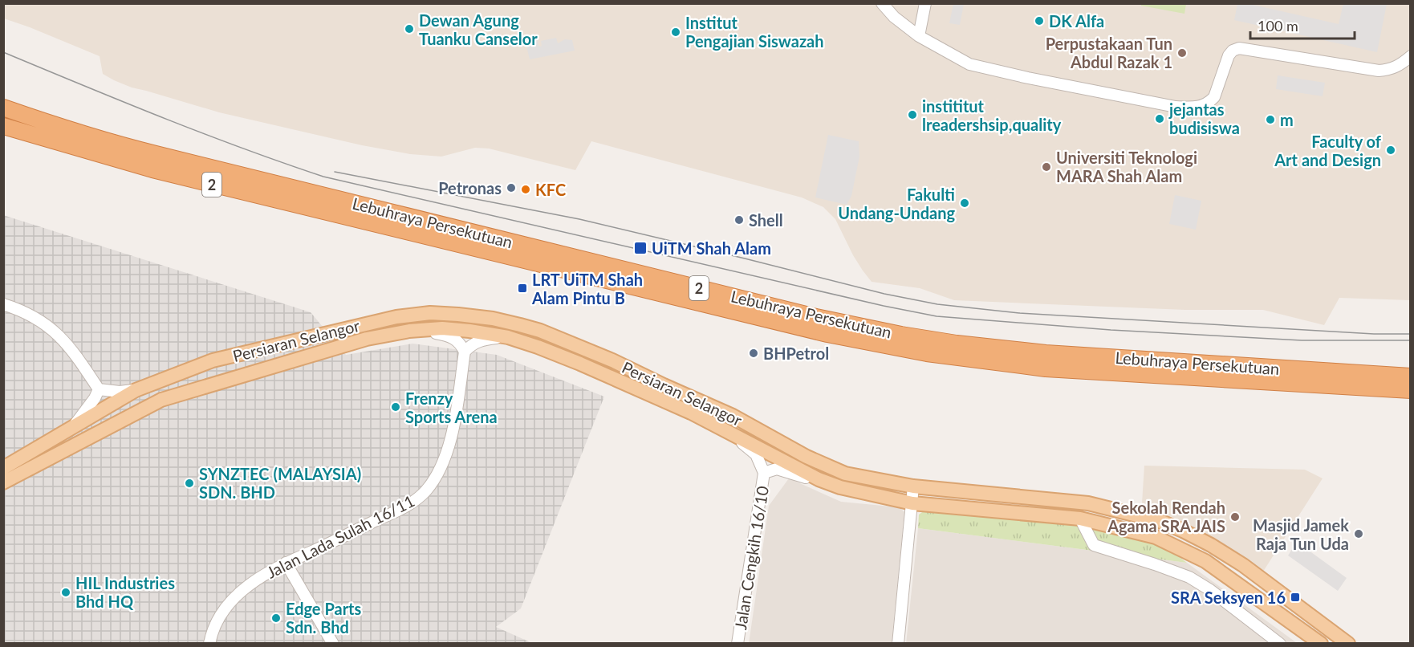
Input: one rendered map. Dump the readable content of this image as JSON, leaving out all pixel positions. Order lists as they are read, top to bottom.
{
  "streets": {
    "highway": ["2", "Lebuhraya Persekutuan"],
    "main road": ["Persiaran Selangor"],
    "street": ["Jalan Lada Sulah 16/11", "Jalan Cengkih 16/10"]
  },
  "places": {
    "other": [
      "DK Alfa",
      "Dewan Agung Tuanku Canselor",
      "Institut Pengajian Siswazah",
      "Perpustakaan Tun Abdul Razak 1",
      "instititut lreadershsip,quality",
      "jejantas budisiswa",
      "m",
      "Faculty of Art and Design",
      "Universiti Teknologi MARA Shah Alam",
      "Petronas",
      "KFC",
      "Fakulti Undang-Undang",
      "Shell",
      "BHPetrol",
      "Frenzy Sports Arena",
      "SYNZTEC (MALAYSIA) SDN. BHD",
      "Sekolah Rendah Agama SRA JAIS",
      "Masjid Jamek Raja Tun Uda",
      "HIL Industries Bhd HQ",
      "Edge Parts Sdn. Bhd"
    ],
    "transit": ["UiTM Shah Alam", "LRT UiTM Shah Alam Pintu B", "SRA Seksyen 16"]
  },
  "scale_bar": "100 m"
}
